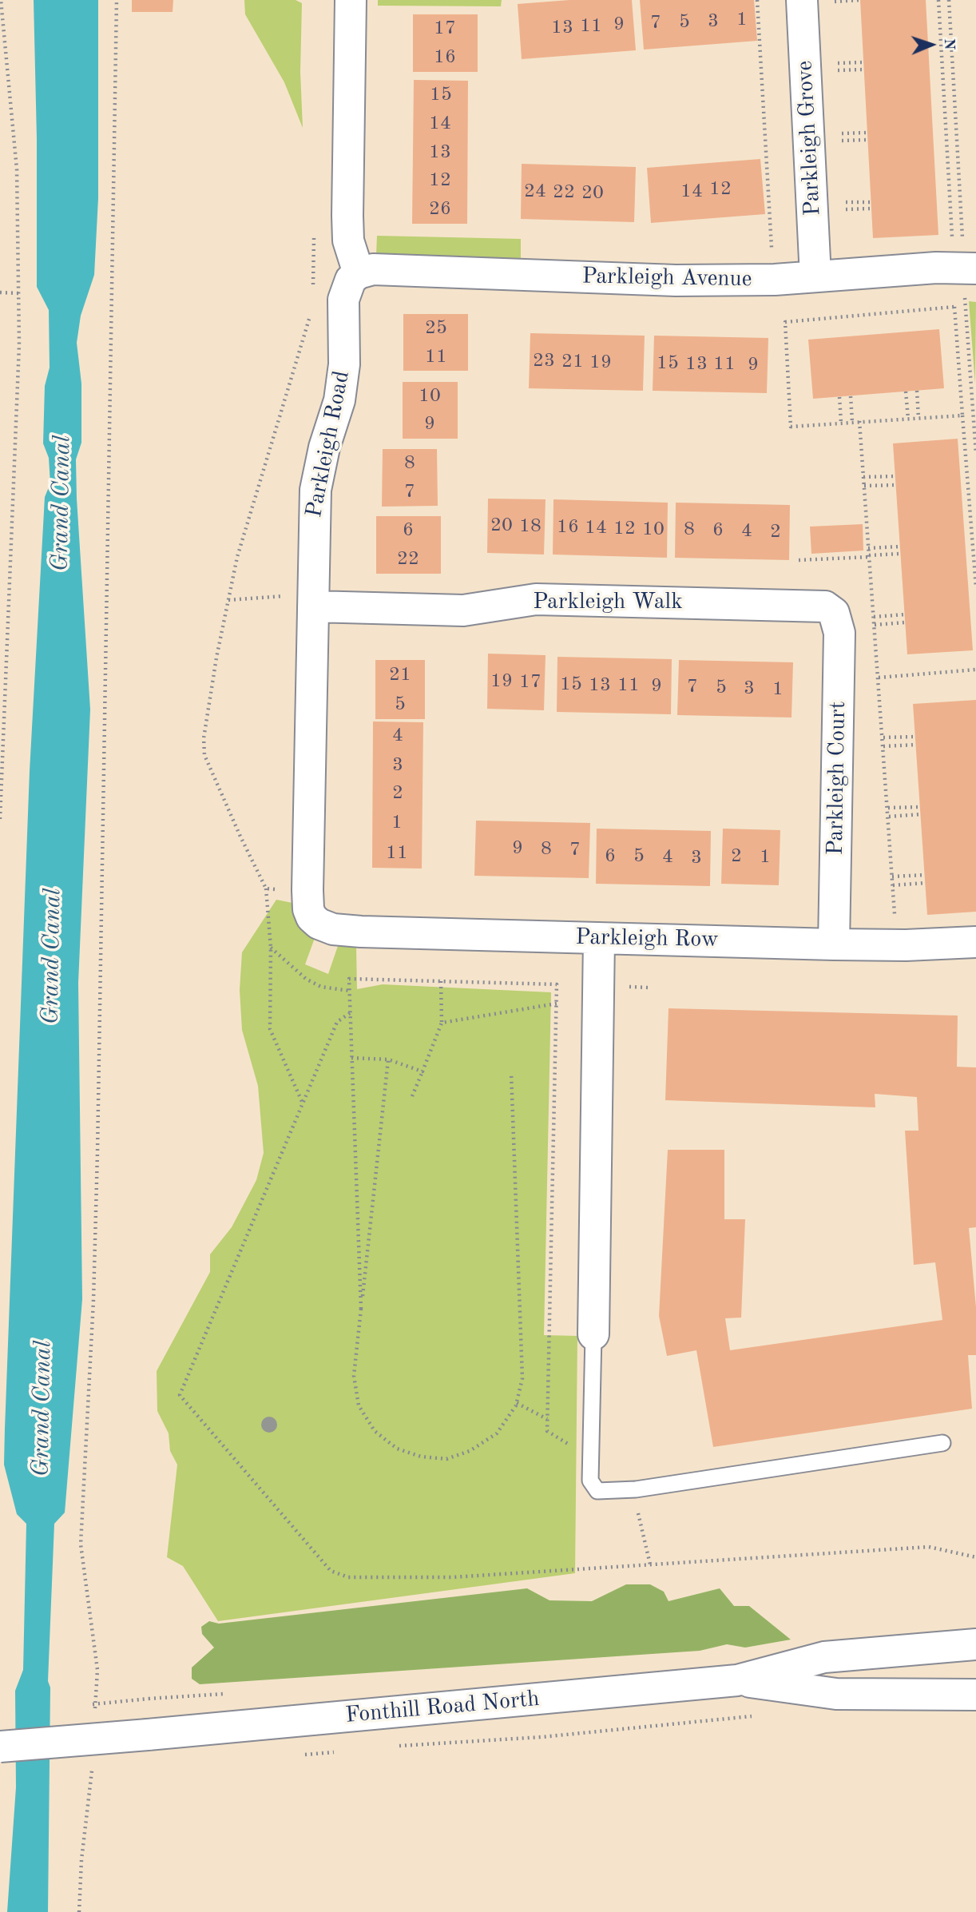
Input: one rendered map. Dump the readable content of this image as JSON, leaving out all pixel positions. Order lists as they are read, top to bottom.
{
  "streets": {
    "street": [
      "Parkleigh Grove",
      "Parkleigh Avenue",
      "Parkleigh Road",
      "Parkleigh Walk",
      "Parkleigh Court",
      "Parkleigh Row",
      "Fonthill Road North"
    ]
  },
  "crossings": [
    ["Parkleigh Grove", "Parkleigh Avenue"],
    ["Parkleigh Avenue", "Parkleigh Road"],
    ["Parkleigh Road", "Parkleigh Walk"],
    ["Parkleigh Road", "Parkleigh Row"],
    ["Parkleigh Walk", "Parkleigh Court"],
    ["Parkleigh Court", "Parkleigh Row"]
  ],
  "water": ["Grand Canal"],
  "house_numbers": [
    "1",
    "3",
    "5",
    "7",
    "9",
    "11",
    "13",
    "17",
    "16",
    "15",
    "14",
    "13",
    "12",
    "12",
    "24",
    "14",
    "22",
    "20",
    "26",
    "25",
    "11",
    "23",
    "21",
    "19",
    "15",
    "13",
    "11",
    "9",
    "10",
    "9",
    "8",
    "7",
    "20",
    "18",
    "16",
    "14",
    "12",
    "10",
    "8",
    "6",
    "6",
    "4",
    "2",
    "22",
    "21",
    "19",
    "17",
    "15",
    "13",
    "11",
    "9",
    "7",
    "5",
    "3",
    "1",
    "5",
    "4",
    "3",
    "2",
    "1",
    "9",
    "8",
    "7",
    "11",
    "6",
    "5",
    "2",
    "4",
    "1",
    "3"
  ],
  "north": "right"
}
